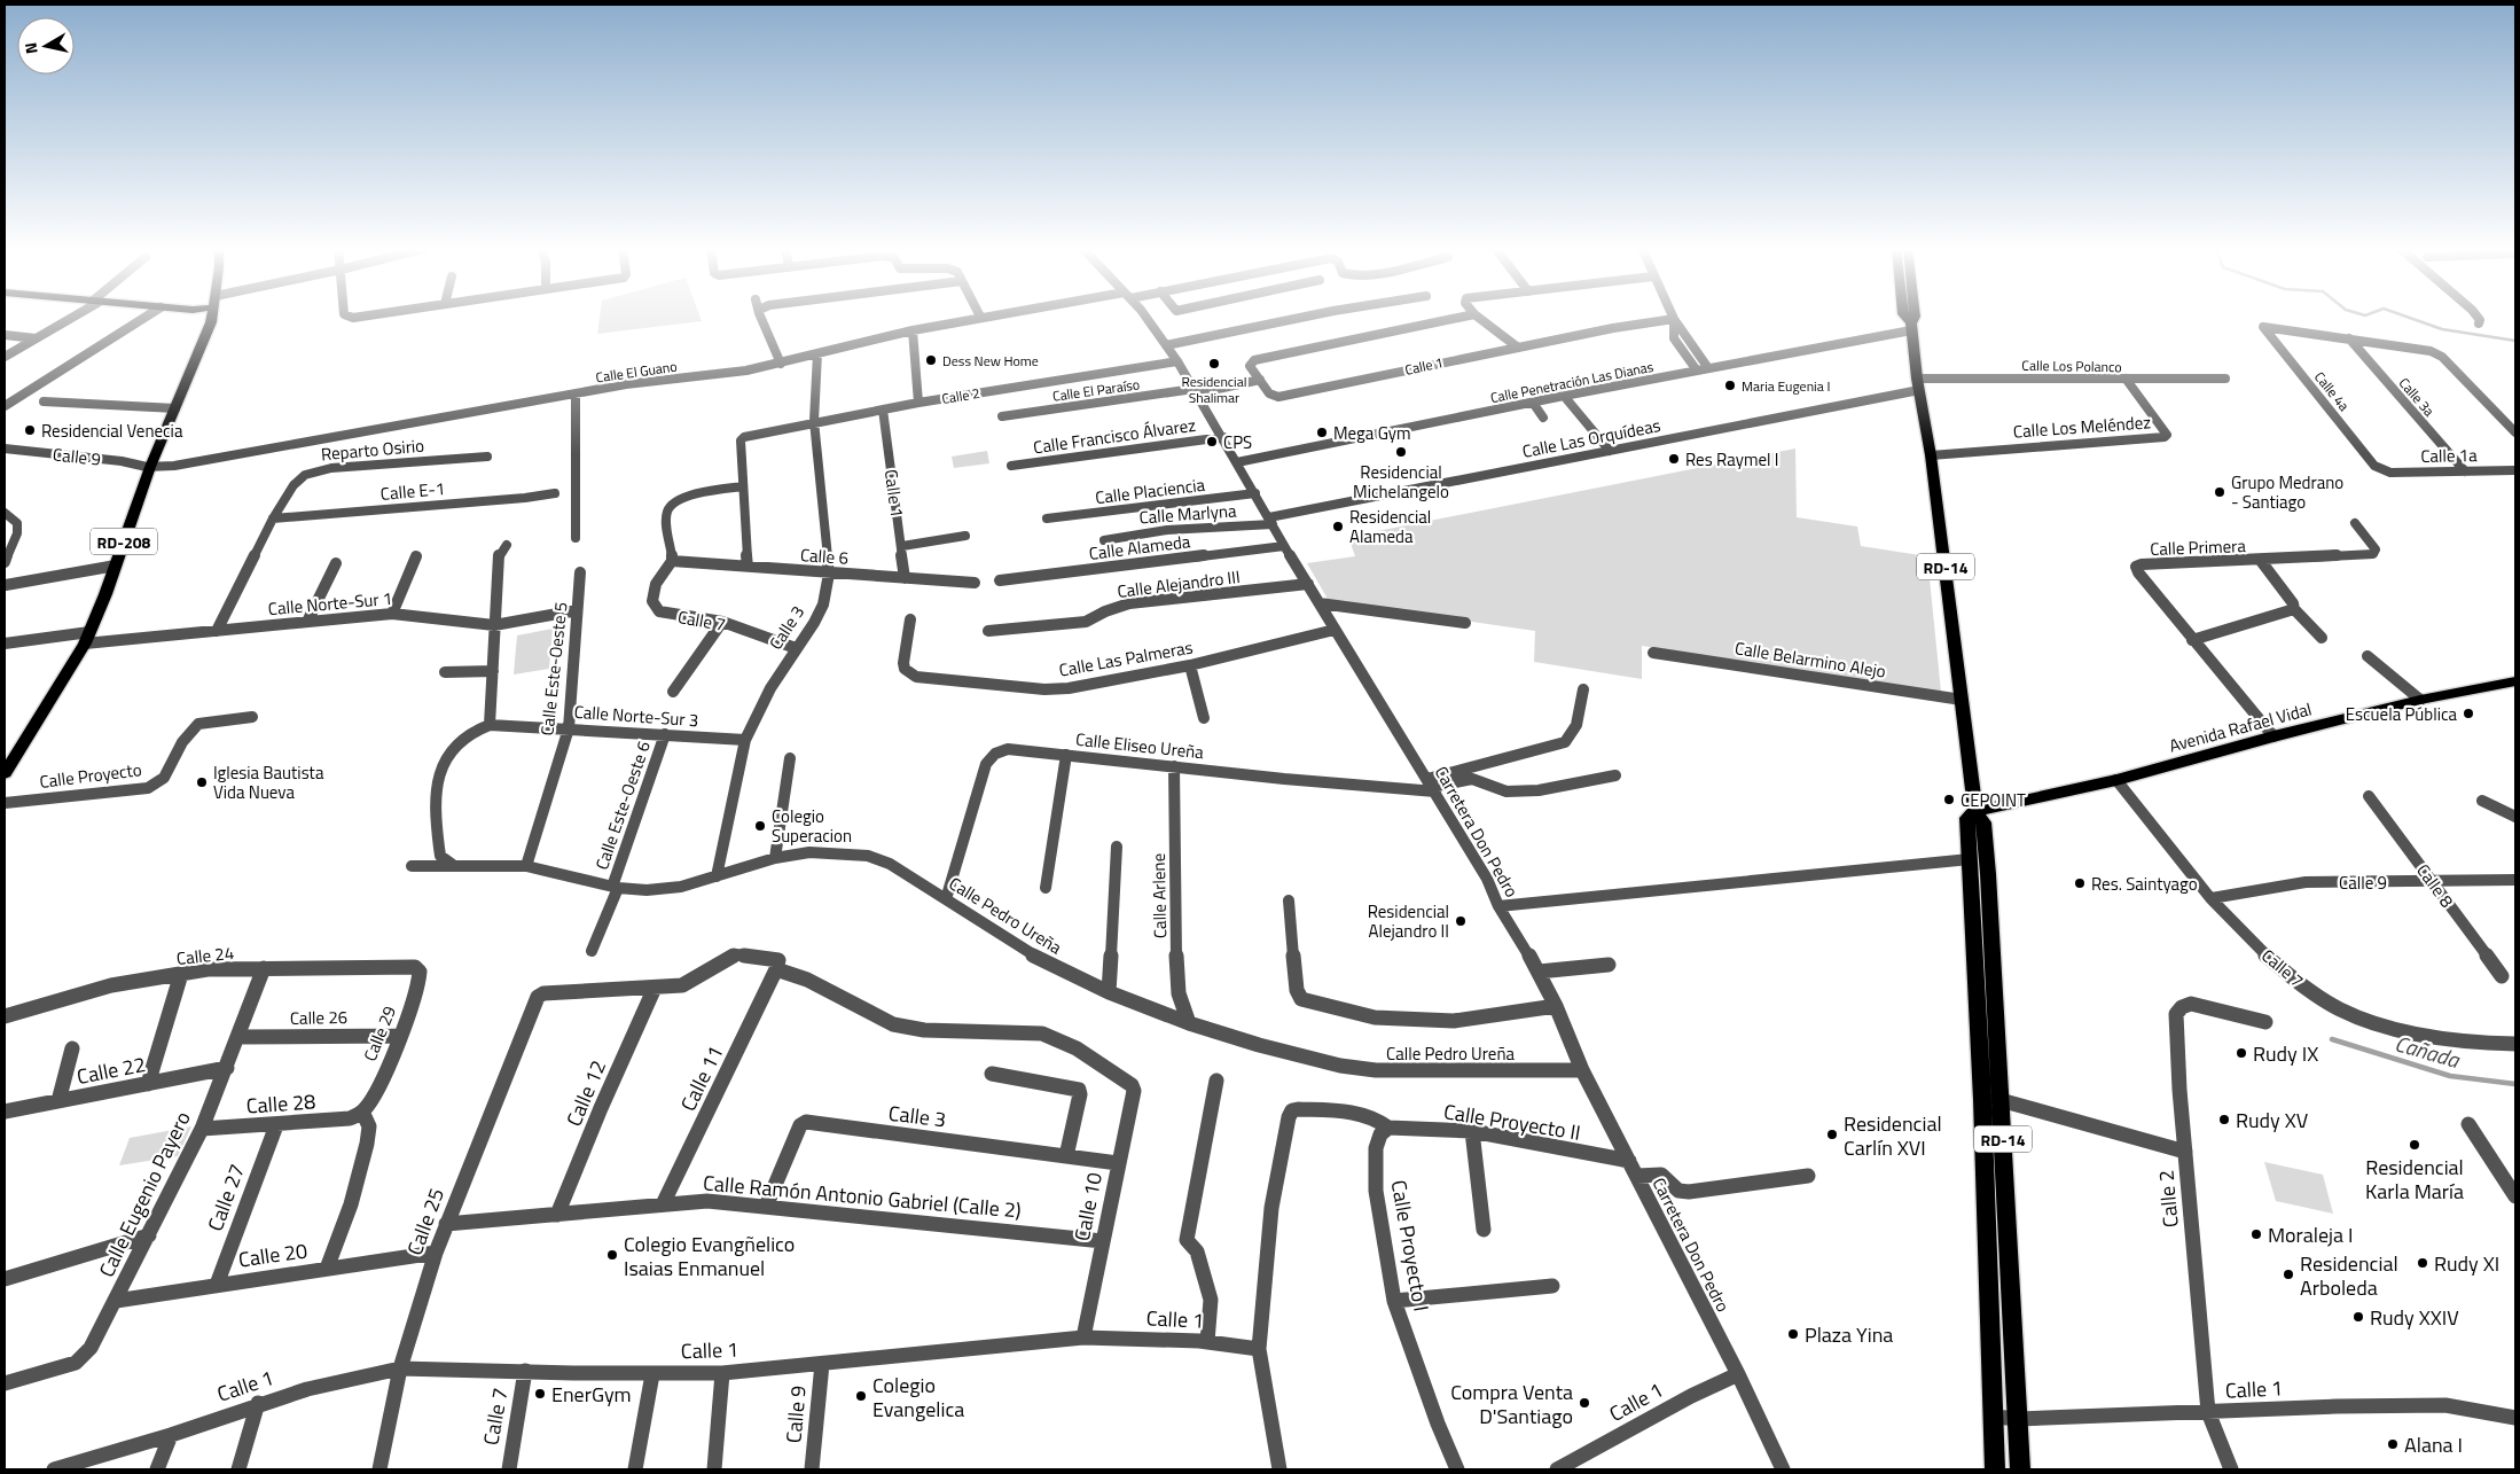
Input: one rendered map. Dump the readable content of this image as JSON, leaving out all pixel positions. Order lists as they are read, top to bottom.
{
  "streets": {
    "main road": ["RD-208", "RD-14", "Avenida Rafael Vidal"],
    "street": [
      "Calle 1",
      "Calle Los Polanco",
      "Calle El Guano",
      "Calle Penetración Las Dianas",
      "Calle El Paraíso",
      "Calle 4a",
      "Calle 2",
      "Calle 3a",
      "Calle Los Meléndez",
      "Calle Francisco Álvarez",
      "Calle Las Orquídeas",
      "Reparto Osirio",
      "Calle 1a",
      "Calle 9",
      "Calle E-1",
      "Calle Placiencia",
      "Calle Marlyna",
      "Calle Alameda",
      "Calle Primera",
      "Calle 6",
      "Calle Alejandro III",
      "Calle Norte-Sur 1",
      "Calle 7",
      "Calle 3",
      "Calle Las Palmeras",
      "Calle Belarmino Alejo",
      "Calle Este-Oeste 5",
      "Calle Norte-Sur 3",
      "Calle Eliseo Ureña",
      "Calle Proyecto",
      "Calle Este-Oeste 6",
      "Carretera Don Pedro",
      "Calle 8",
      "Calle Arlene",
      "Calle Pedro Ureña",
      "Calle 24",
      "Calle 26",
      "Calle 29",
      "Calle 22",
      "Calle 11",
      "Calle 12",
      "Calle 28",
      "Calle Proyecto II",
      "Calle Eugenio Payero",
      "Calle Ramón Antonio Gabriel (Calle 2)",
      "Calle 27",
      "Calle 10",
      "Calle 25",
      "Calle Proyecto I",
      "Calle 20"
    ]
  },
  "crossings": [
    ["Calle 1", "Calle El Paraíso"],
    ["Calle 1", "Calle 2"],
    ["Calle 1", "Calle 9"],
    ["Calle 1", "Calle 6"],
    ["Calle 1", "RD-14"],
    ["Calle 1", "Calle 7"],
    ["Calle 1", "Carretera Don Pedro"],
    ["Calle 1", "Calle 10"],
    ["Calle 1", "Calle 25"],
    ["Calle Los Polanco", "Calle Los Meléndez"],
    ["Calle Los Polanco", "Calle Las Orquídeas"],
    ["Calle Los Polanco", "RD-14"],
    ["Calle El Guano", "Calle 9"],
    ["Calle El Guano", "RD-208"],
    ["Calle El Guano", "Calle 3"],
    ["Calle Penetración Las Dianas", "RD-14"],
    ["Calle Penetración Las Dianas", "Carretera Don Pedro"],
    ["Calle El Paraíso", "Carretera Don Pedro"],
    ["Calle 4a", "Calle 3a"],
    ["Calle 4a", "Calle 1a"],
    ["Calle 2", "Calle 3"],
    ["Calle 2", "Carretera Don Pedro"],
    ["Calle 3a", "Calle 1a"],
    ["Calle Los Meléndez", "RD-14"],
    ["Calle Francisco Álvarez", "Carretera Don Pedro"],
    ["Calle Las Orquídeas", "Calle Marlyna"],
    ["Calle Las Orquídeas", "RD-14"],
    ["Calle Las Orquídeas", "Carretera Don Pedro"],
    ["Reparto Osirio", "Calle E-1"],
    ["Reparto Osirio", "Calle Norte-Sur 1"],
    ["Calle 9", "RD-208"],
    ["Calle 9", "Calle 7"],
    ["Calle 9", "Calle 8"],
    ["Calle Placiencia", "Carretera Don Pedro"],
    ["Calle Marlyna", "Carretera Don Pedro"],
    ["RD-208", "Calle Norte-Sur 1"],
    ["Calle Alameda", "Carretera Don Pedro"],
    ["Calle Primera", "Avenida Rafael Vidal"],
    ["Calle 6", "Calle 7"],
    ["Calle 6", "Calle 3"],
    ["RD-14", "Calle Belarmino Alejo"],
    ["RD-14", "Avenida Rafael Vidal"],
    ["Calle Alejandro III", "Carretera Don Pedro"],
    ["Calle Norte-Sur 1", "Calle Este-Oeste 5"],
    ["Calle 7", "Calle 3"],
    ["Calle 7", "Avenida Rafael Vidal"],
    ["Calle 3", "Calle Norte-Sur 3"],
    ["Calle 3", "Calle Pedro Ureña"],
    ["Calle 3", "Calle Ramón Antonio Gabriel (Calle 2)"],
    ["Calle 3", "Calle 10"],
    ["Calle Las Palmeras", "Carretera Don Pedro"],
    ["Calle Este-Oeste 5", "Calle Norte-Sur 3"],
    ["Calle Este-Oeste 5", "Calle Pedro Ureña"],
    ["Calle Norte-Sur 3", "Calle Este-Oeste 6"],
    ["Calle Eliseo Ureña", "Carretera Don Pedro"],
    ["Calle Eliseo Ureña", "Calle Arlene"],
    ["Calle Eliseo Ureña", "Calle Pedro Ureña"],
    ["Calle Este-Oeste 6", "Calle Pedro Ureña"],
    ["Carretera Don Pedro", "Calle Pedro Ureña"],
    ["Carretera Don Pedro", "Calle Proyecto II"],
    ["Calle Arlene", "Calle Pedro Ureña"],
    ["Calle 24", "Calle 29"],
    ["Calle 24", "Calle Eugenio Payero"],
    ["Calle 26", "Calle 29"],
    ["Calle 26", "Calle Eugenio Payero"],
    ["Calle 29", "Calle 28"],
    ["Calle 22", "Calle Eugenio Payero"],
    ["Calle 11", "Calle Ramón Antonio Gabriel (Calle 2)"],
    ["Calle 11", "Calle 10"],
    ["Calle 12", "Calle Ramón Antonio Gabriel (Calle 2)"],
    ["Calle 12", "Calle 25"],
    ["Calle 28", "Calle Eugenio Payero"],
    ["Calle 28", "Calle 27"],
    ["Calle Proyecto II", "Calle Proyecto I"],
    ["Calle Eugenio Payero", "Calle 20"],
    ["Calle Ramón Antonio Gabriel (Calle 2)", "Calle 10"],
    ["Calle Ramón Antonio Gabriel (Calle 2)", "Calle 25"],
    ["Calle 27", "Calle 20"],
    ["Calle 25", "Calle 20"]
  ],
  "water": ["Cañada"],
  "places": [
    "Dess New Home",
    "Residencial Shalimar",
    "Maria Eugenia I",
    "Residencial Venecia",
    "Mega Gym",
    "CPS",
    "Residencial Michelangelo",
    "Res Raymel I",
    "Grupo Medrano - Santiago",
    "Residencial Alameda",
    "Escuela Pública",
    "Iglesia Bautista Vida Nueva",
    "CEPOINT",
    "Colegio Superacion",
    "Res. Saintyago",
    "Residencial Alejandro II",
    "Rudy IX",
    "Rudy XV",
    "Residencial Carlín XVI",
    "Residencial Karla María",
    "Moraleja I",
    "Colegio Evangñelico Isaias Enmanuel",
    "Rudy XI",
    "Residencial Arboleda",
    "Rudy XXIV",
    "Plaza Yina",
    "EnerGym",
    "Colegio Evangelica",
    "Compra Venta D'Santiago",
    "Alana I"
  ],
  "north": "left"
}
